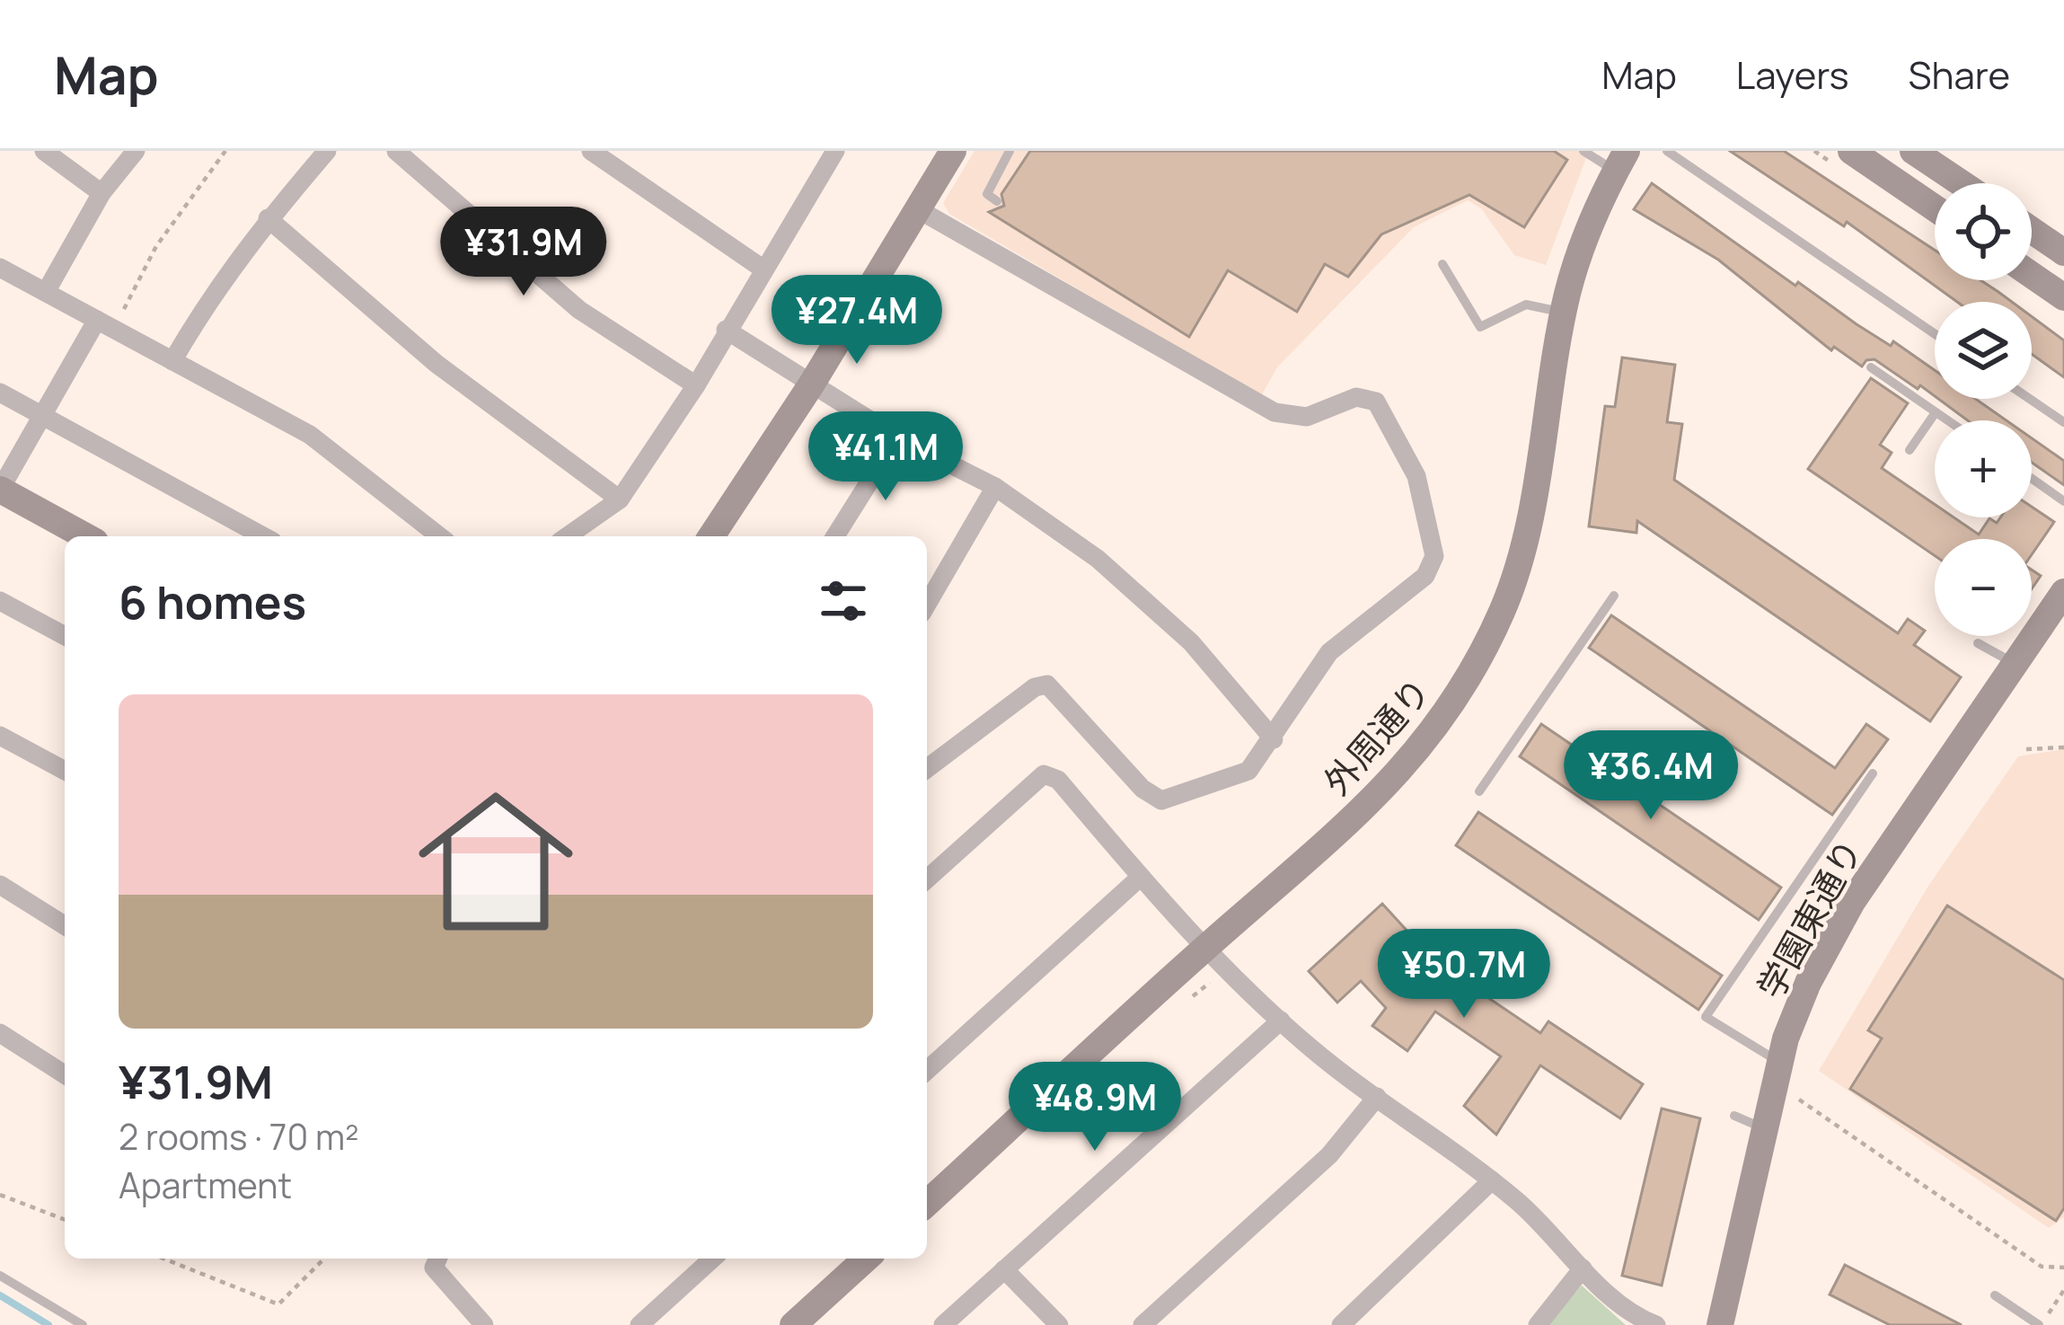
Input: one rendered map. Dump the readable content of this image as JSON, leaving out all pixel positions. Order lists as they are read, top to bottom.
{
  "streets": {
    "street": ["外周通り", "学園東通り"]
  },
  "page": {
    "header": "Map",
    "nav": ["Map", "Layers", "Share"],
    "map_buttons": ["+", "−"],
    "price": [
      "¥31.9M",
      "¥27.4M",
      "¥41.1M",
      "¥36.4M",
      "¥50.7M",
      "¥48.9M"
    ],
    "heading": "6 homes",
    "list": [
      {
        "name": "¥31.9M",
        "note": "2 rooms · 70 m² · Apartment"
      }
    ]
  }
}
